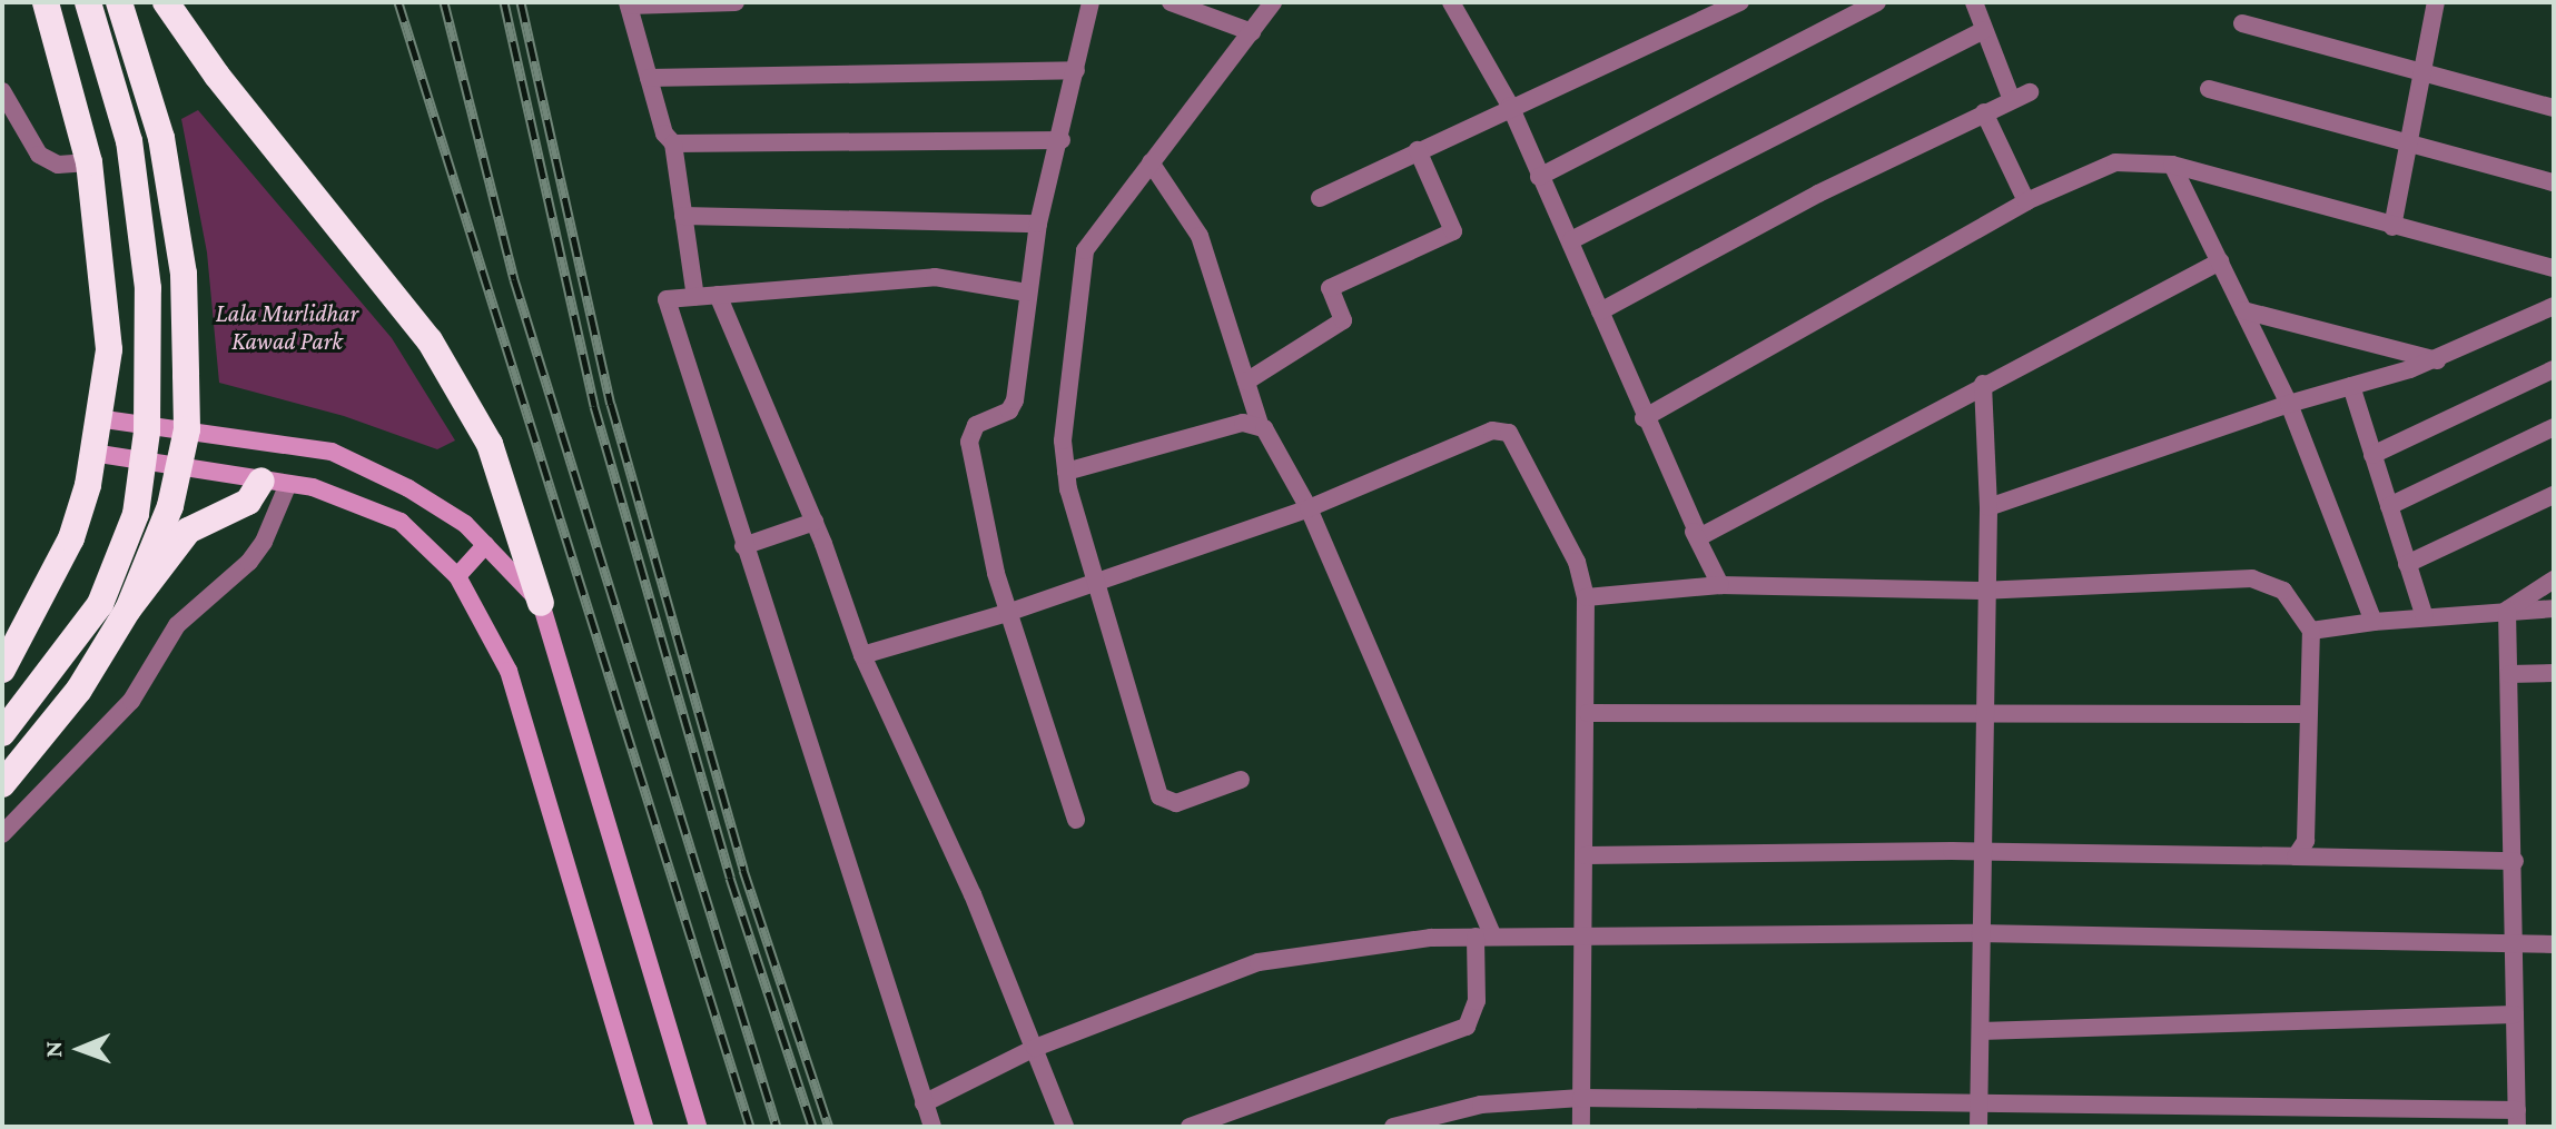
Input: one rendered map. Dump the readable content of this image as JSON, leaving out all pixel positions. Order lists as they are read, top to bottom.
{
  "parks": ["Lala Murlidhar Kawad Park"],
  "north": "left"
}
